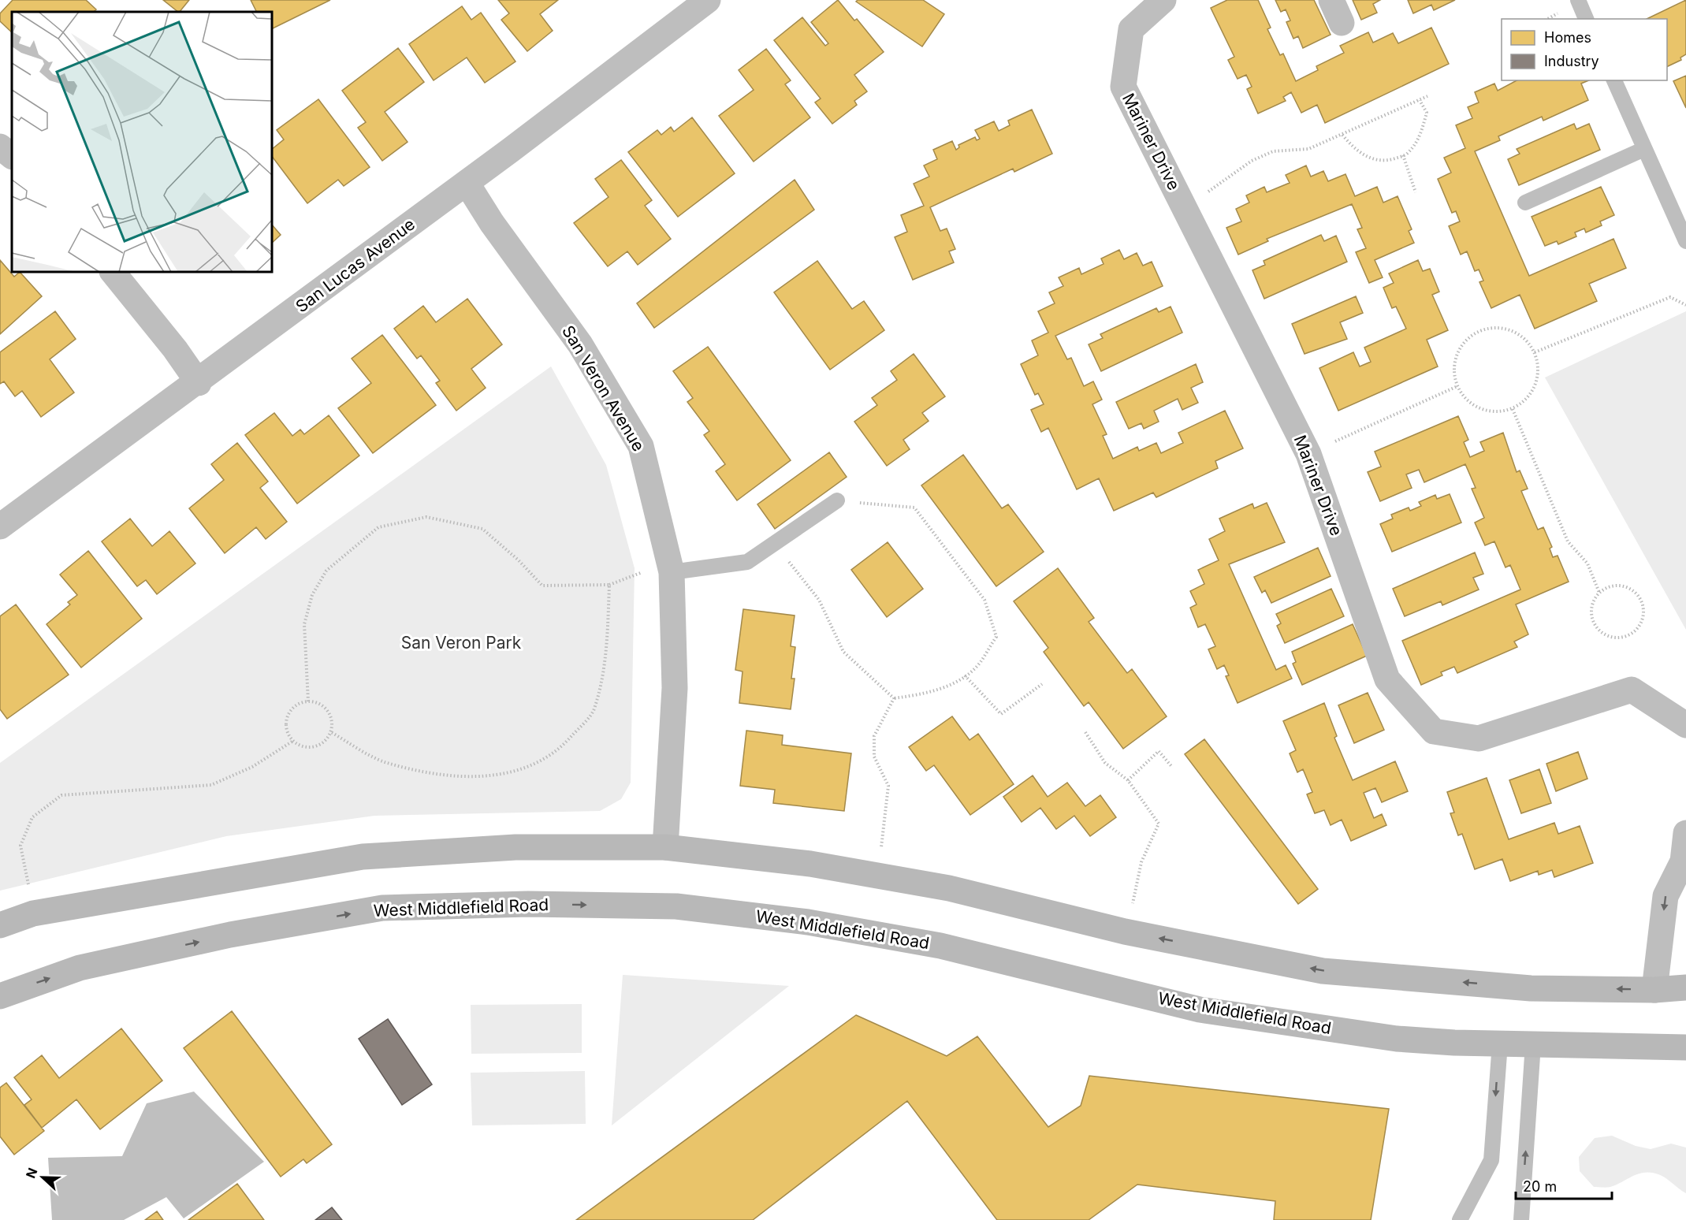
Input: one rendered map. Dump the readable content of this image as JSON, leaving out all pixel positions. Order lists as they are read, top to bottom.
{
  "streets": {
    "main road": ["West Middlefield Road"],
    "street": ["Mariner Drive", "San Lucas Avenue", "San Veron Avenue"]
  },
  "crossings": [
    ["San Lucas Avenue", "San Veron Avenue"]
  ],
  "parks": ["San Veron Park"],
  "legend": ["Homes", "Industry"],
  "scale_bar": "20 m",
  "north": "left"
}
